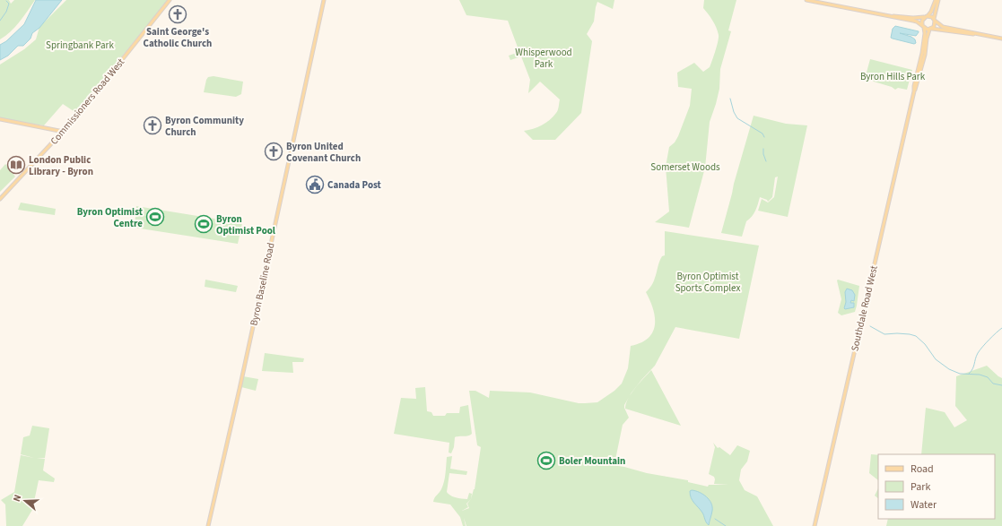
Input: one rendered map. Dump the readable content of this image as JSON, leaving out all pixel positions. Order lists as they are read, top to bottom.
{
  "streets": {
    "main road": ["Commissioners Road West", "Byron Baseline Road", "Southdale Road West"]
  },
  "parks": [
    "Springbank Park",
    "Whisperwood Park",
    "Byron Hills Park",
    "Somerset Woods",
    "Byron Optimist Sports Complex"
  ],
  "places": {
    "church": ["Saint George's Catholic Church", "Byron Community Church", "Byron United Covenant Church"],
    "library": ["London Public Library - Byron"],
    "public building": ["Canada Post"],
    "sports": ["Byron Optimist Centre", "Byron Optimist Pool", "Boler Mountain"]
  },
  "legend": ["Road", "Park", "Water"],
  "north": "left"
}
